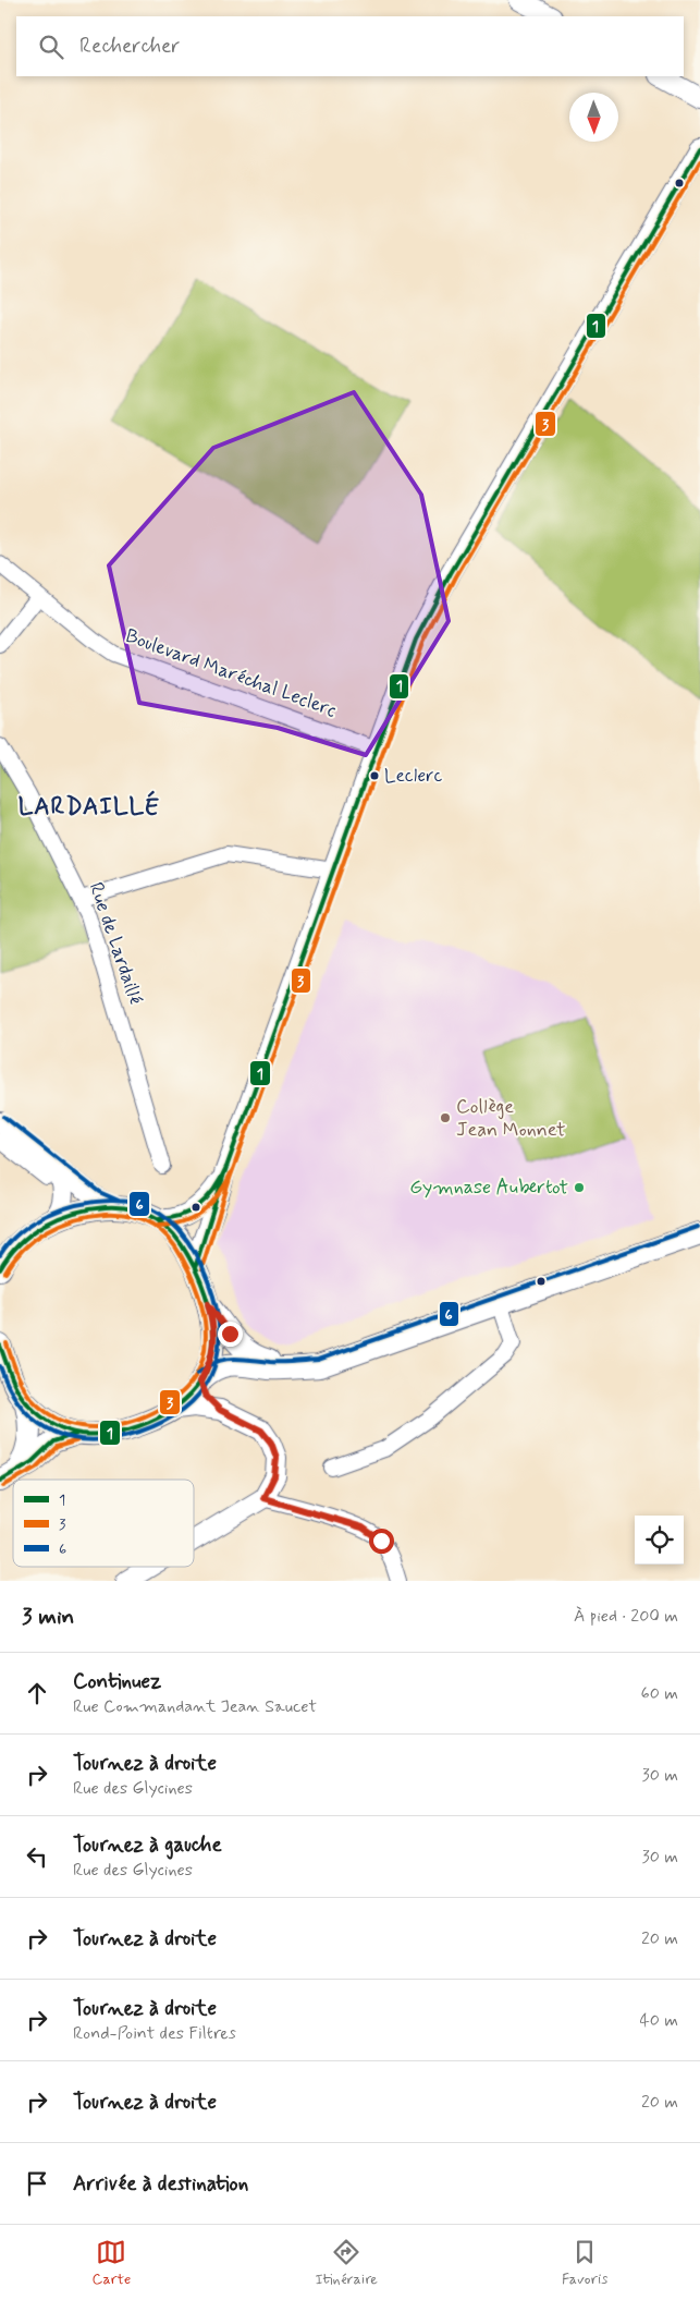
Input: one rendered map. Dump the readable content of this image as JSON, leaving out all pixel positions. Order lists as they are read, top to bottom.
{
  "streets": {
    "street": ["Boulevard Maréchal Leclerc", "Rue de Lardaillé"]
  },
  "districts": ["LARDAILLÉ"],
  "places": ["Leclerc", "Collège Jean Monnet", "Gymnase Aubertot"],
  "lines": ["transit line 1", "transit line 3", "transit line 6"],
  "legend": ["1", "3", "6"],
  "north": "bottom",
  "page": {
    "search": "Rechercher",
    "heading": ["3 min", "À pied · 200 m"],
    "list": [
      ["Continuez", "Rue Commandant Jean Saucet", "60 m"],
      ["Tournez à droite", "Rue des Glycines", "30 m"],
      ["Tournez à gauche", "Rue des Glycines", "30 m"],
      ["Tournez à droite", "20 m"],
      ["Tournez à droite", "Rond-Point des Filtres", "40 m"],
      ["Tournez à droite", "20 m"],
      "Arrivée à destination"
    ],
    "nav": ["Carte", "Itinéraire", "Favoris"]
  }
}
